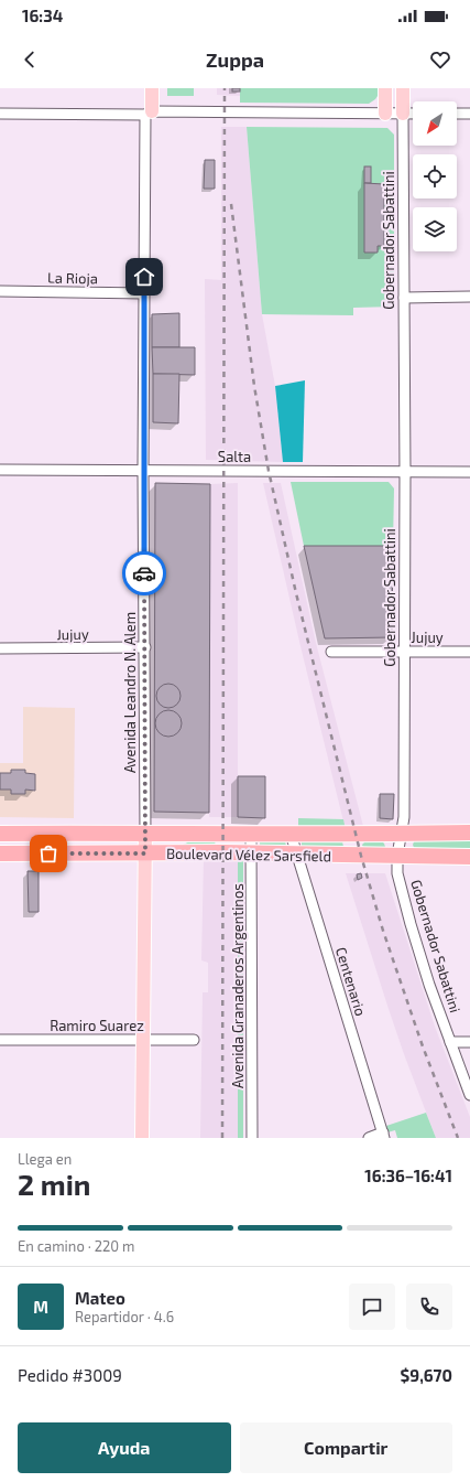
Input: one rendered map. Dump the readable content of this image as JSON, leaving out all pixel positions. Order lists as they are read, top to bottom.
{
  "streets": {
    "highway": ["Boulevard Vélez Sarsfield"],
    "main road": ["Gobernador Sabattini", "Avenida Leandro N. Alem"],
    "street": [
      "La Rioja",
      "Salta",
      "Jujuy",
      "Centenario",
      "Avenida Granaderos Argentinos",
      "Ramiro Suarez"
    ]
  },
  "crossings": [
    ["Gobernador Sabattini", "Salta"],
    ["Gobernador Sabattini", "Jujuy"],
    ["Gobernador Sabattini", "Boulevard Vélez Sarsfield"],
    ["La Rioja", "Avenida Leandro N. Alem"],
    ["Salta", "Avenida Leandro N. Alem"],
    ["Jujuy", "Avenida Leandro N. Alem"],
    ["Avenida Leandro N. Alem", "Boulevard Vélez Sarsfield"],
    ["Avenida Leandro N. Alem", "Ramiro Suarez"],
    ["Boulevard Vélez Sarsfield", "Centenario"],
    ["Boulevard Vélez Sarsfield", "Avenida Granaderos Argentinos"]
  ],
  "north": "bottom left",
  "page": {
    "status": "16:34",
    "header": "Zuppa",
    "heading": ["2 min", "Llega en", "16:36–16:41"],
    "panel": [
      "Mateo",
      "Repartidor · 4.6",
      "Pedido #3009",
      "$9,670"
    ],
    "bar": "En camino · 220 m",
    "round": "M",
    "buttons": ["Ayuda", "Compartir"]
  }
}
